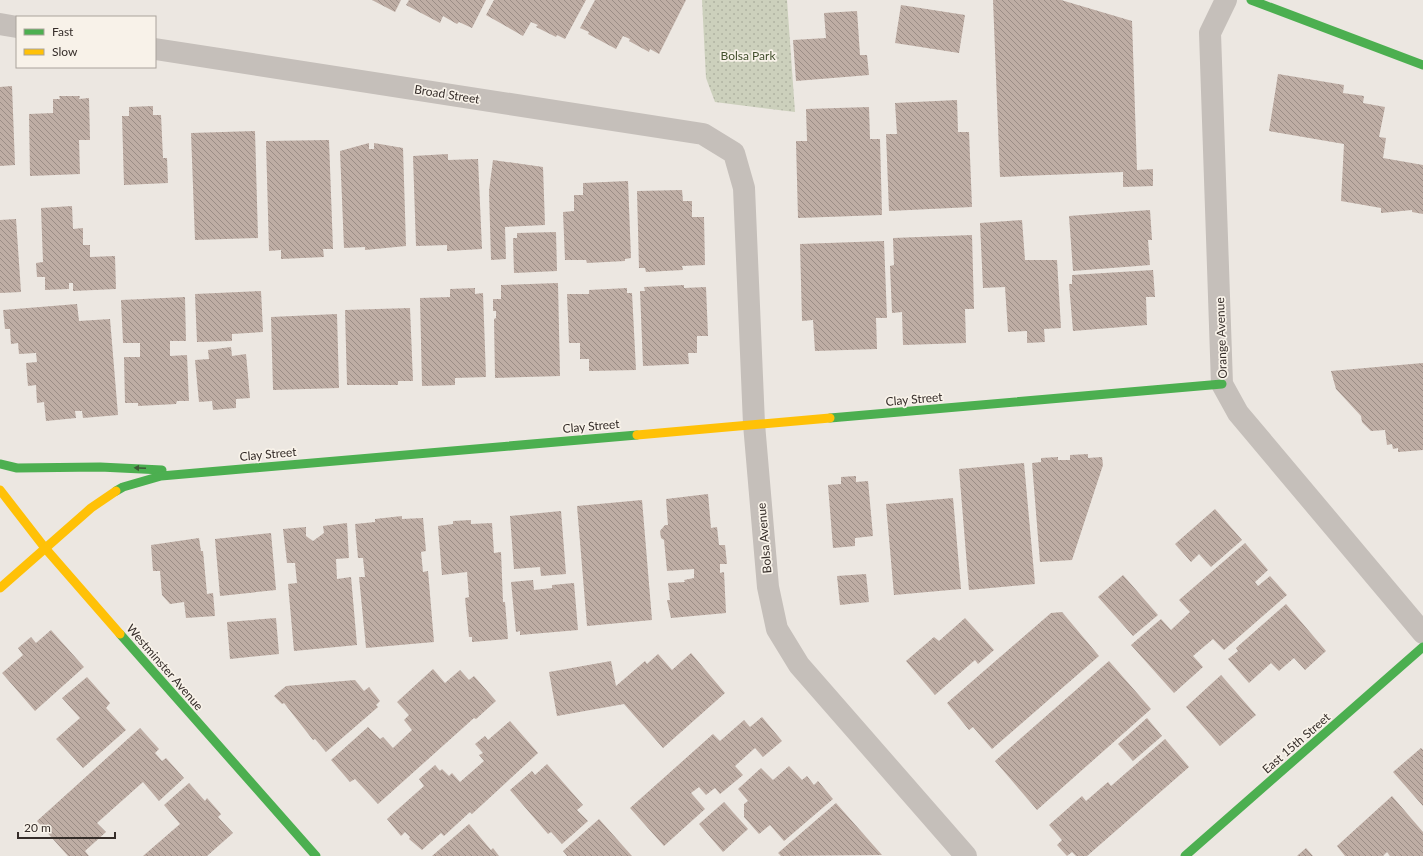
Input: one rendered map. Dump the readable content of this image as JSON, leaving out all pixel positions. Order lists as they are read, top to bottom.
{
  "streets": {
    "street": [
      "Broad Street",
      "Orange Avenue",
      "Clay Street",
      "Bolsa Avenue",
      "Westminster Avenue",
      "East 15th Street"
    ]
  },
  "crossings": [
    ["Broad Street", "Bolsa Avenue"],
    ["Orange Avenue", "Clay Street"],
    ["Clay Street", "Bolsa Avenue"],
    ["Clay Street", "Westminster Avenue"]
  ],
  "parks": ["Bolsa Park"],
  "legend": ["Fast", "Slow"],
  "scale_bar": "20 m"
}
